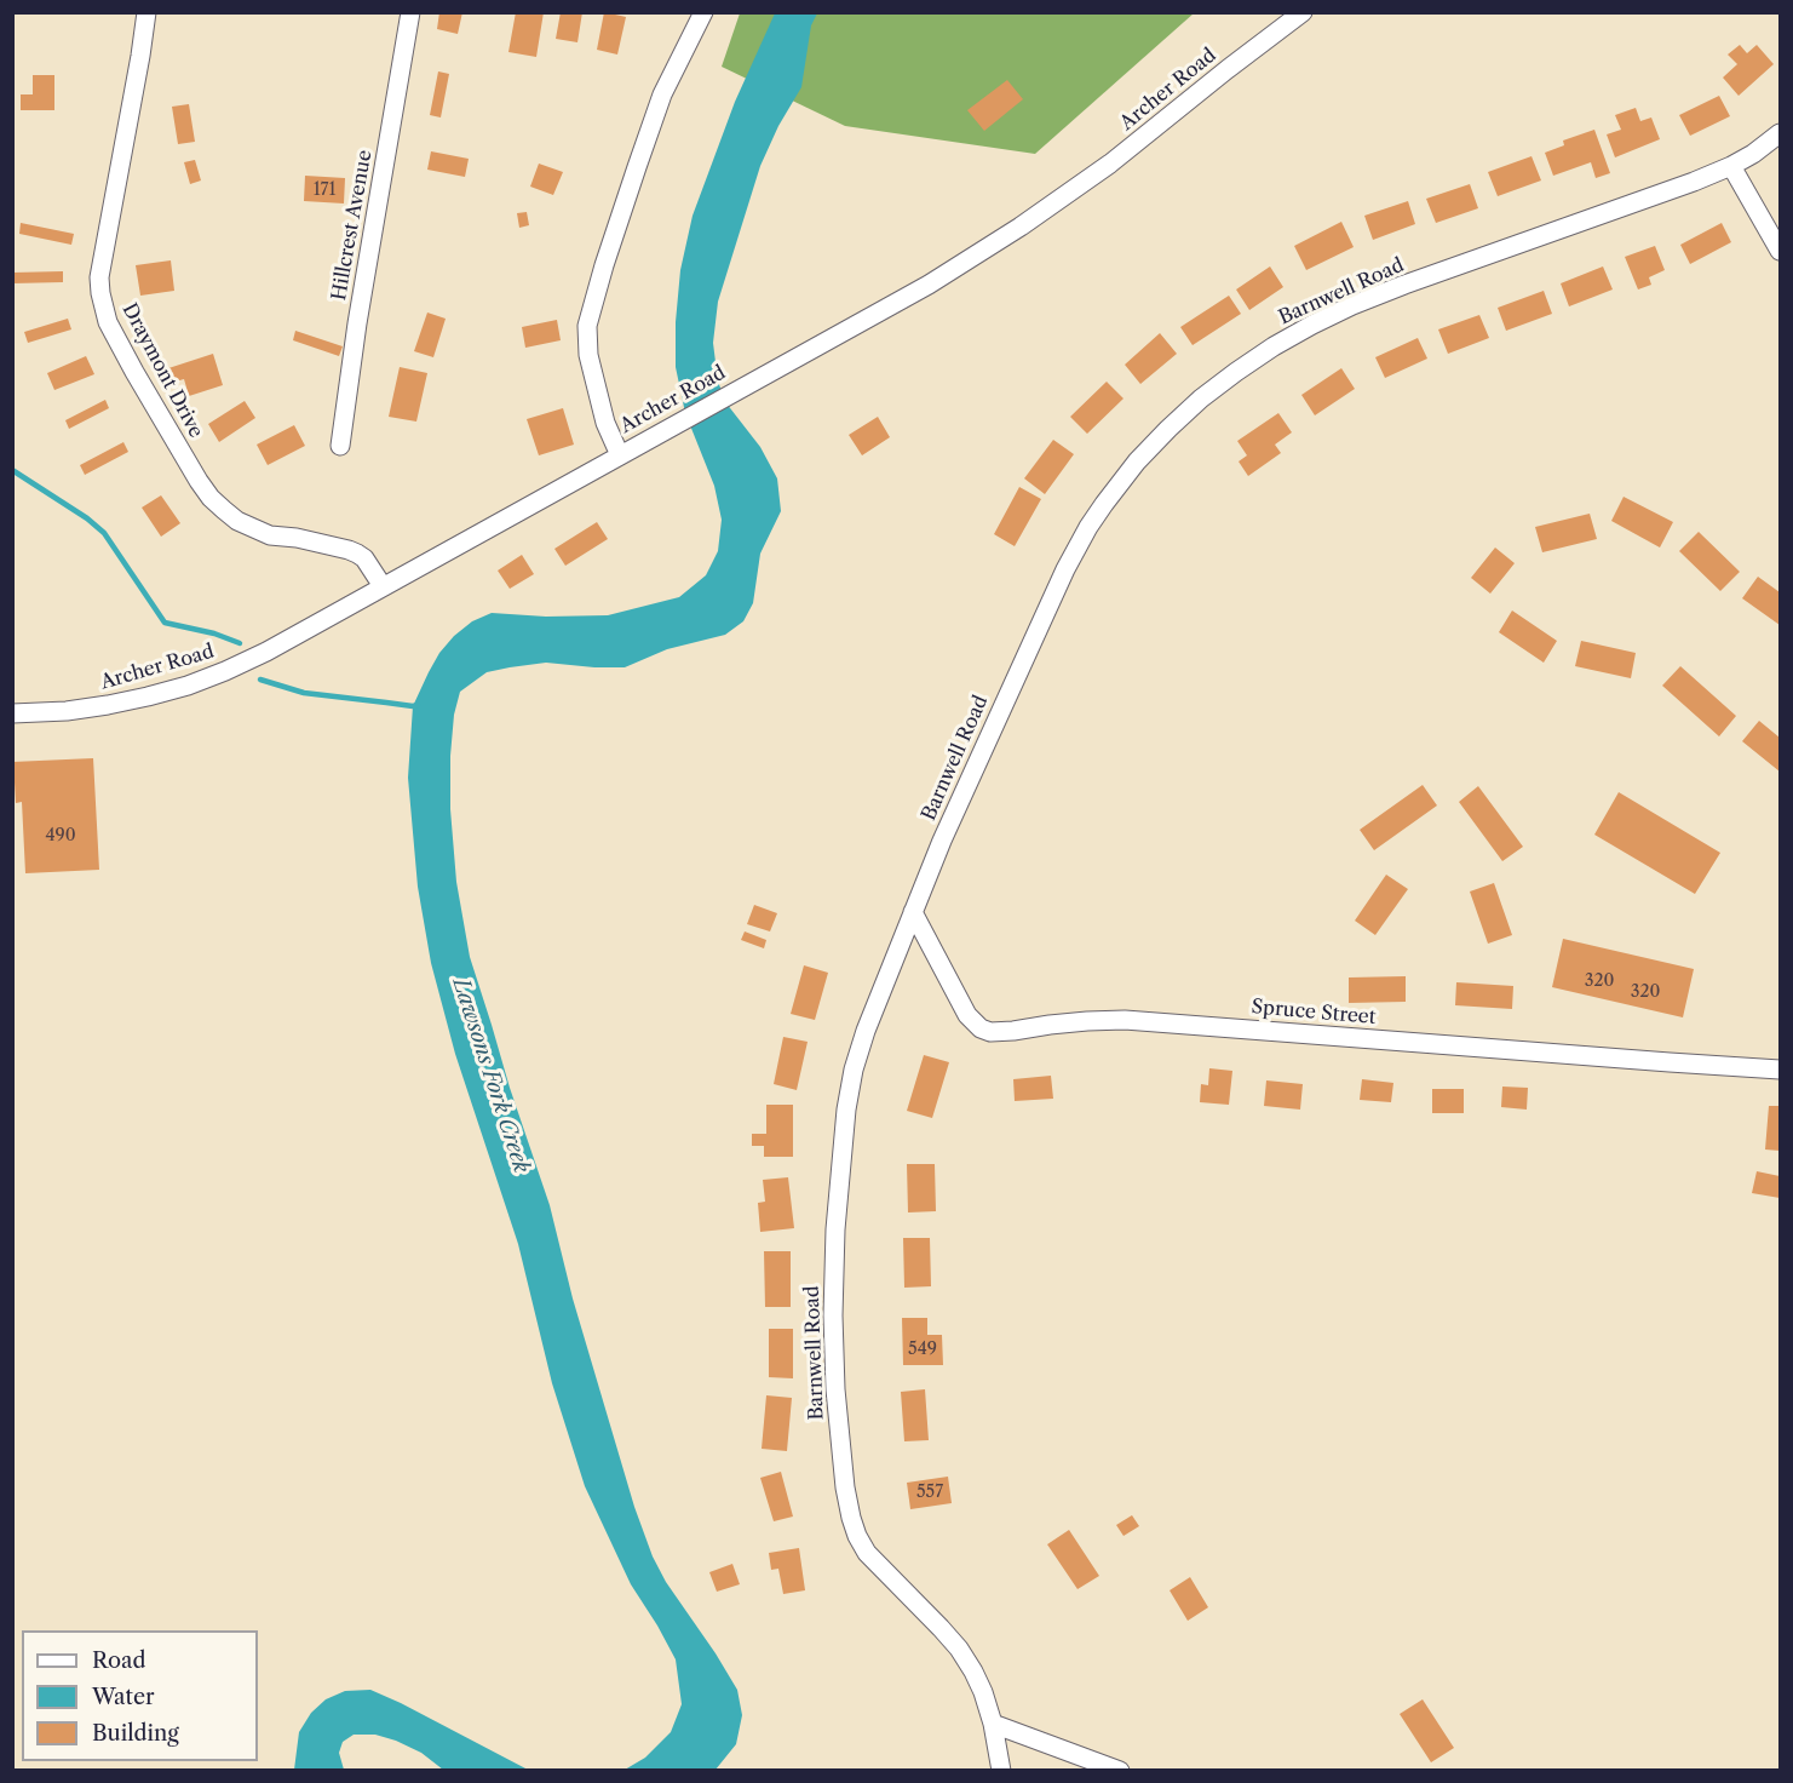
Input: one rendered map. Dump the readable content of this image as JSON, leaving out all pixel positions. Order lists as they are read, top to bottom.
{
  "streets": {
    "street": [
      "Archer Road",
      "Hillcrest Avenue",
      "Barnwell Road",
      "Draymont Drive",
      "Spruce Street"
    ]
  },
  "crossings": [
    ["Archer Road", "Draymont Drive"],
    ["Barnwell Road", "Spruce Street"]
  ],
  "water": ["Lawsons Fork Creek"],
  "house_numbers": [
    "171",
    "490",
    "320",
    "320",
    "549",
    "557"
  ],
  "legend": ["Road", "Water", "Building"]
}
